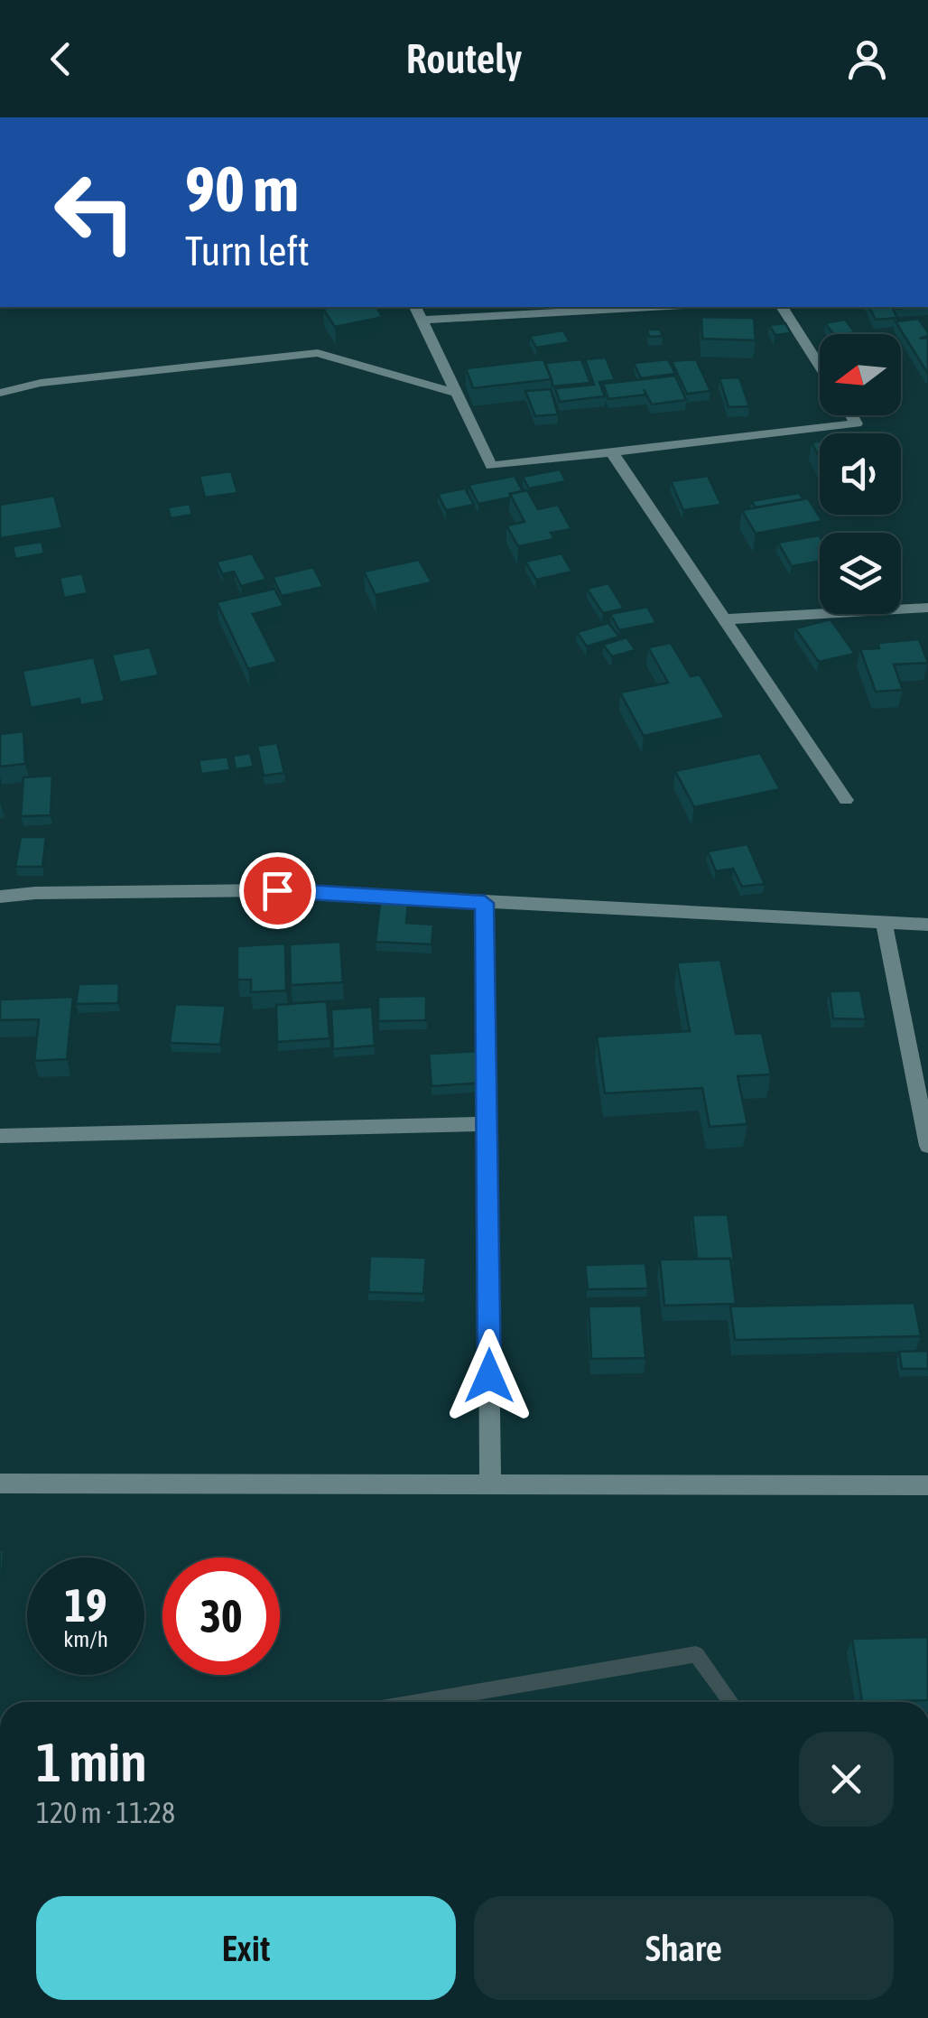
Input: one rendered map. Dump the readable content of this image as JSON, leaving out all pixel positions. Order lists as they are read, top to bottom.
{
  "north": "left",
  "page": {
    "header": "Routely",
    "turn": ["90 m", "Turn left"],
    "speed": "19 km/h",
    "limit": "30",
    "heading": ["1 min", "120 m · 11:28"],
    "buttons": ["Exit", "Share"]
  }
}
